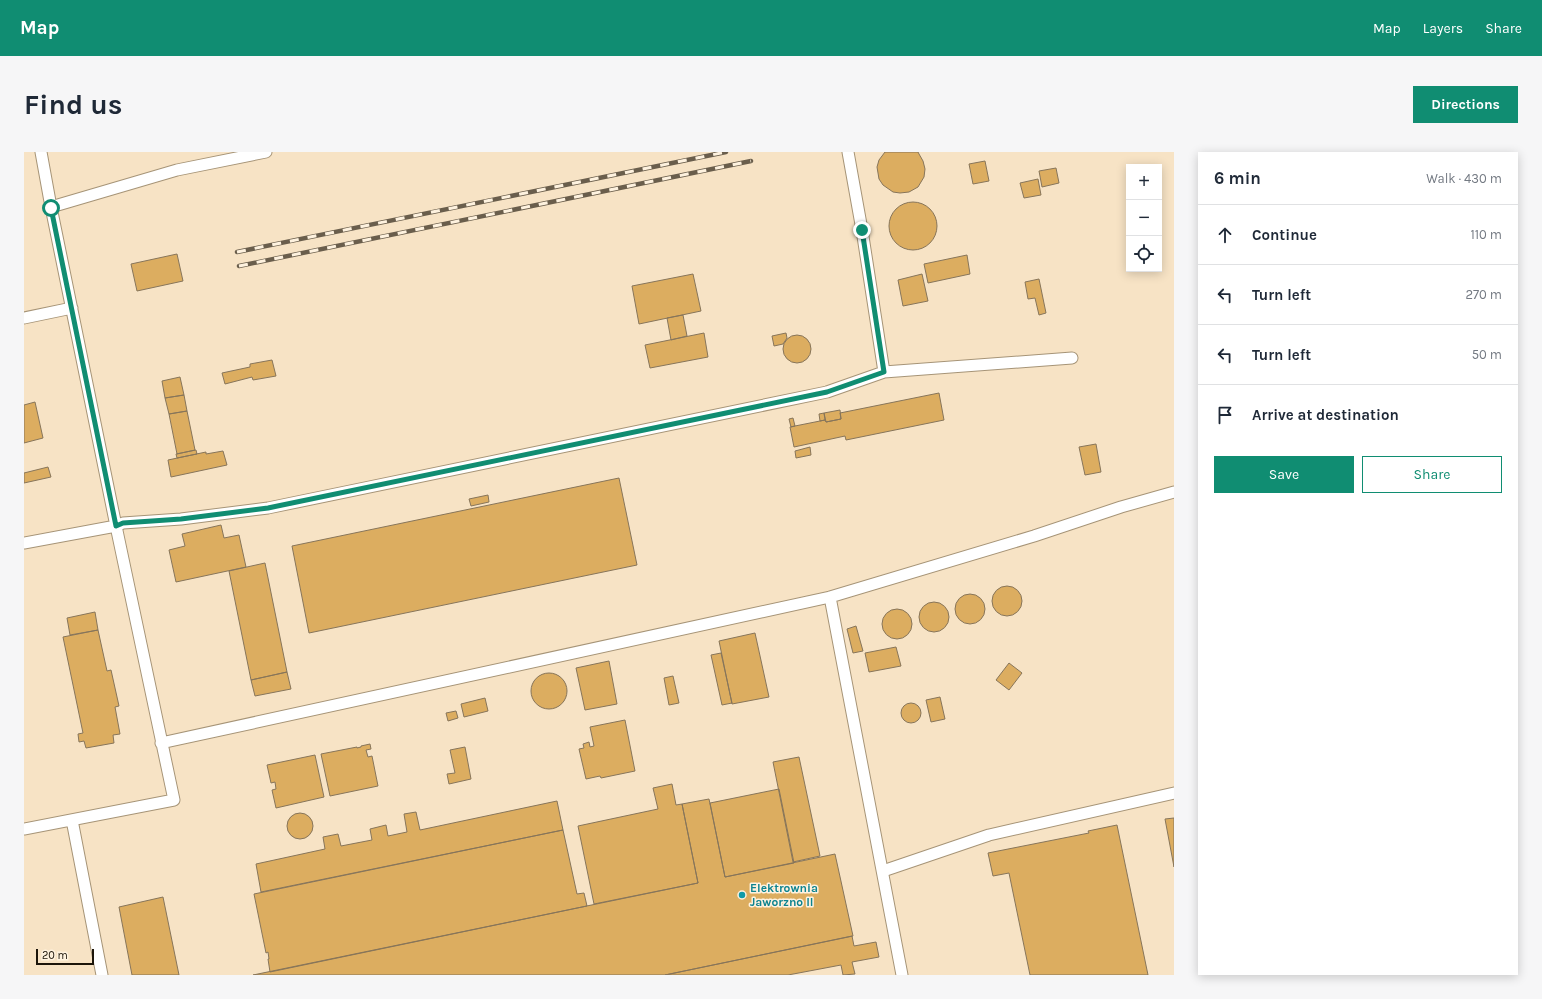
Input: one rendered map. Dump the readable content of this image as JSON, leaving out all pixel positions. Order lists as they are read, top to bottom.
{
  "places": ["Elektrownia Jaworzno II"],
  "scale_bar": "20 m",
  "page": {
    "header": "Map",
    "nav": ["Map", "Layers", "Share"],
    "buttons": [
      "Directions",
      ["Save", "Share"]
    ],
    "title": "Find us",
    "heading": ["6 min", "Walk · 430 m"],
    "map_buttons": ["+", "−"],
    "list": [
      ["Continue", "110 m"],
      ["Turn left", "270 m"],
      ["Turn left", "50 m"],
      "Arrive at destination"
    ],
    "scale": "20 m"
  }
}
